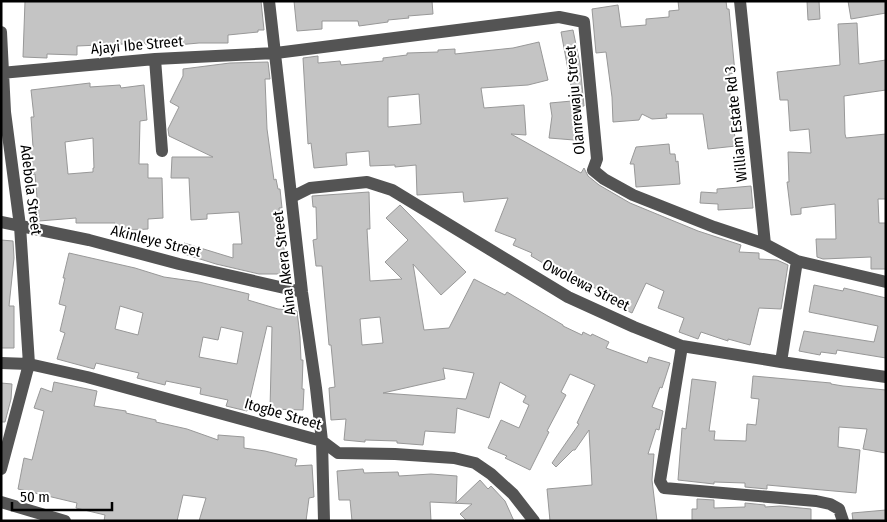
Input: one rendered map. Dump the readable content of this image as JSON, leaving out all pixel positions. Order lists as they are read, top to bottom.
{
  "streets": {
    "street": [
      "Ajayi Ibe Street",
      "Olanrewaju Street",
      "William Estate Rd 3",
      "Adebola Street",
      "Akinleye Street",
      "Aina Akera Street",
      "Owolewa Street",
      "Itogbe Street"
    ]
  },
  "crossings": [
    ["Ajayi Ibe Street", "Olanrewaju Street"],
    ["Ajayi Ibe Street", "Adebola Street"],
    ["Ajayi Ibe Street", "Aina Akera Street"],
    ["Olanrewaju Street", "William Estate Rd 3"],
    ["Olanrewaju Street", "Aina Akera Street"],
    ["Adebola Street", "Akinleye Street"],
    ["Adebola Street", "Itogbe Street"],
    ["Akinleye Street", "Aina Akera Street"],
    ["Aina Akera Street", "Owolewa Street"],
    ["Aina Akera Street", "Itogbe Street"]
  ],
  "scale_bar": "50 m"
}
